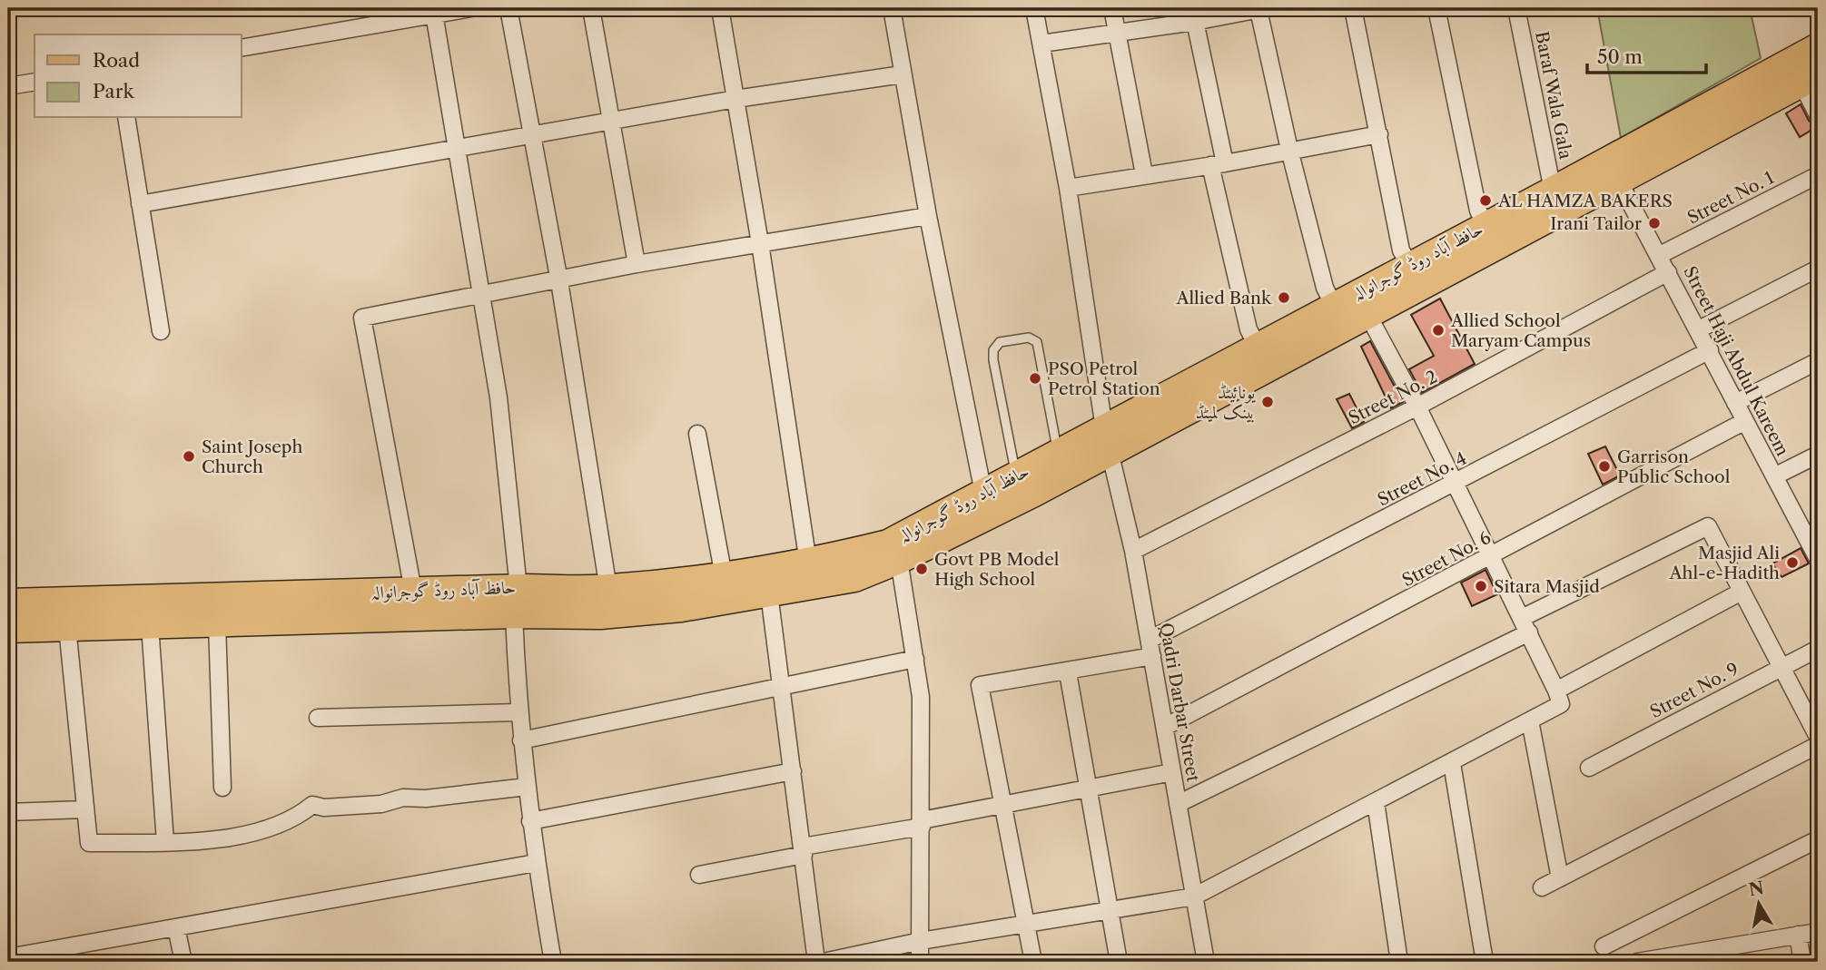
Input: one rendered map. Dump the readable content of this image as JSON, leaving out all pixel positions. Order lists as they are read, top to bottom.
{
  "streets": {
    "main road": ["حافظ آباد روڈ گوجرانوالہ"],
    "street": [
      "Baraf Wala Gala",
      "Street No. 1",
      "Street Haji Abdul Kareem",
      "Street No. 2",
      "Street No. 4",
      "Street No. 6",
      "Street No. 9",
      "Qadri Darbar Street"
    ]
  },
  "crossings": [
    ["Baraf Wala Gala", "حافظ آباد روڈ گوجرانوالہ"],
    ["Street No. 1", "Street Haji Abdul Kareem"],
    ["حافظ آباد روڈ گوجرانوالہ", "Street Haji Abdul Kareem"],
    ["حافظ آباد روڈ گوجرانوالہ", "Qadri Darbar Street"],
    ["Street Haji Abdul Kareem", "Street No. 2"],
    ["Street Haji Abdul Kareem", "Street No. 4"],
    ["Street Haji Abdul Kareem", "Street No. 6"],
    ["Street No. 2", "Qadri Darbar Street"],
    ["Street No. 4", "Qadri Darbar Street"],
    ["Street No. 6", "Qadri Darbar Street"]
  ],
  "places": [
    "AL HAMZA BAKERS",
    "Irani Tailor",
    "Allied Bank",
    "Allied School Maryam Campus",
    "PSO Petrol Petrol Station",
    "یونائیٹڈ بینک لمیٹڈ",
    "Saint Joseph Church",
    "Garrison Public School",
    "Masjid Ali Ahl-e-Hadith",
    "Govt PB Model High School",
    "Sitara Masjid"
  ],
  "legend": ["Road", "Park"],
  "scale_bar": "50 m",
  "north": "top"
}
